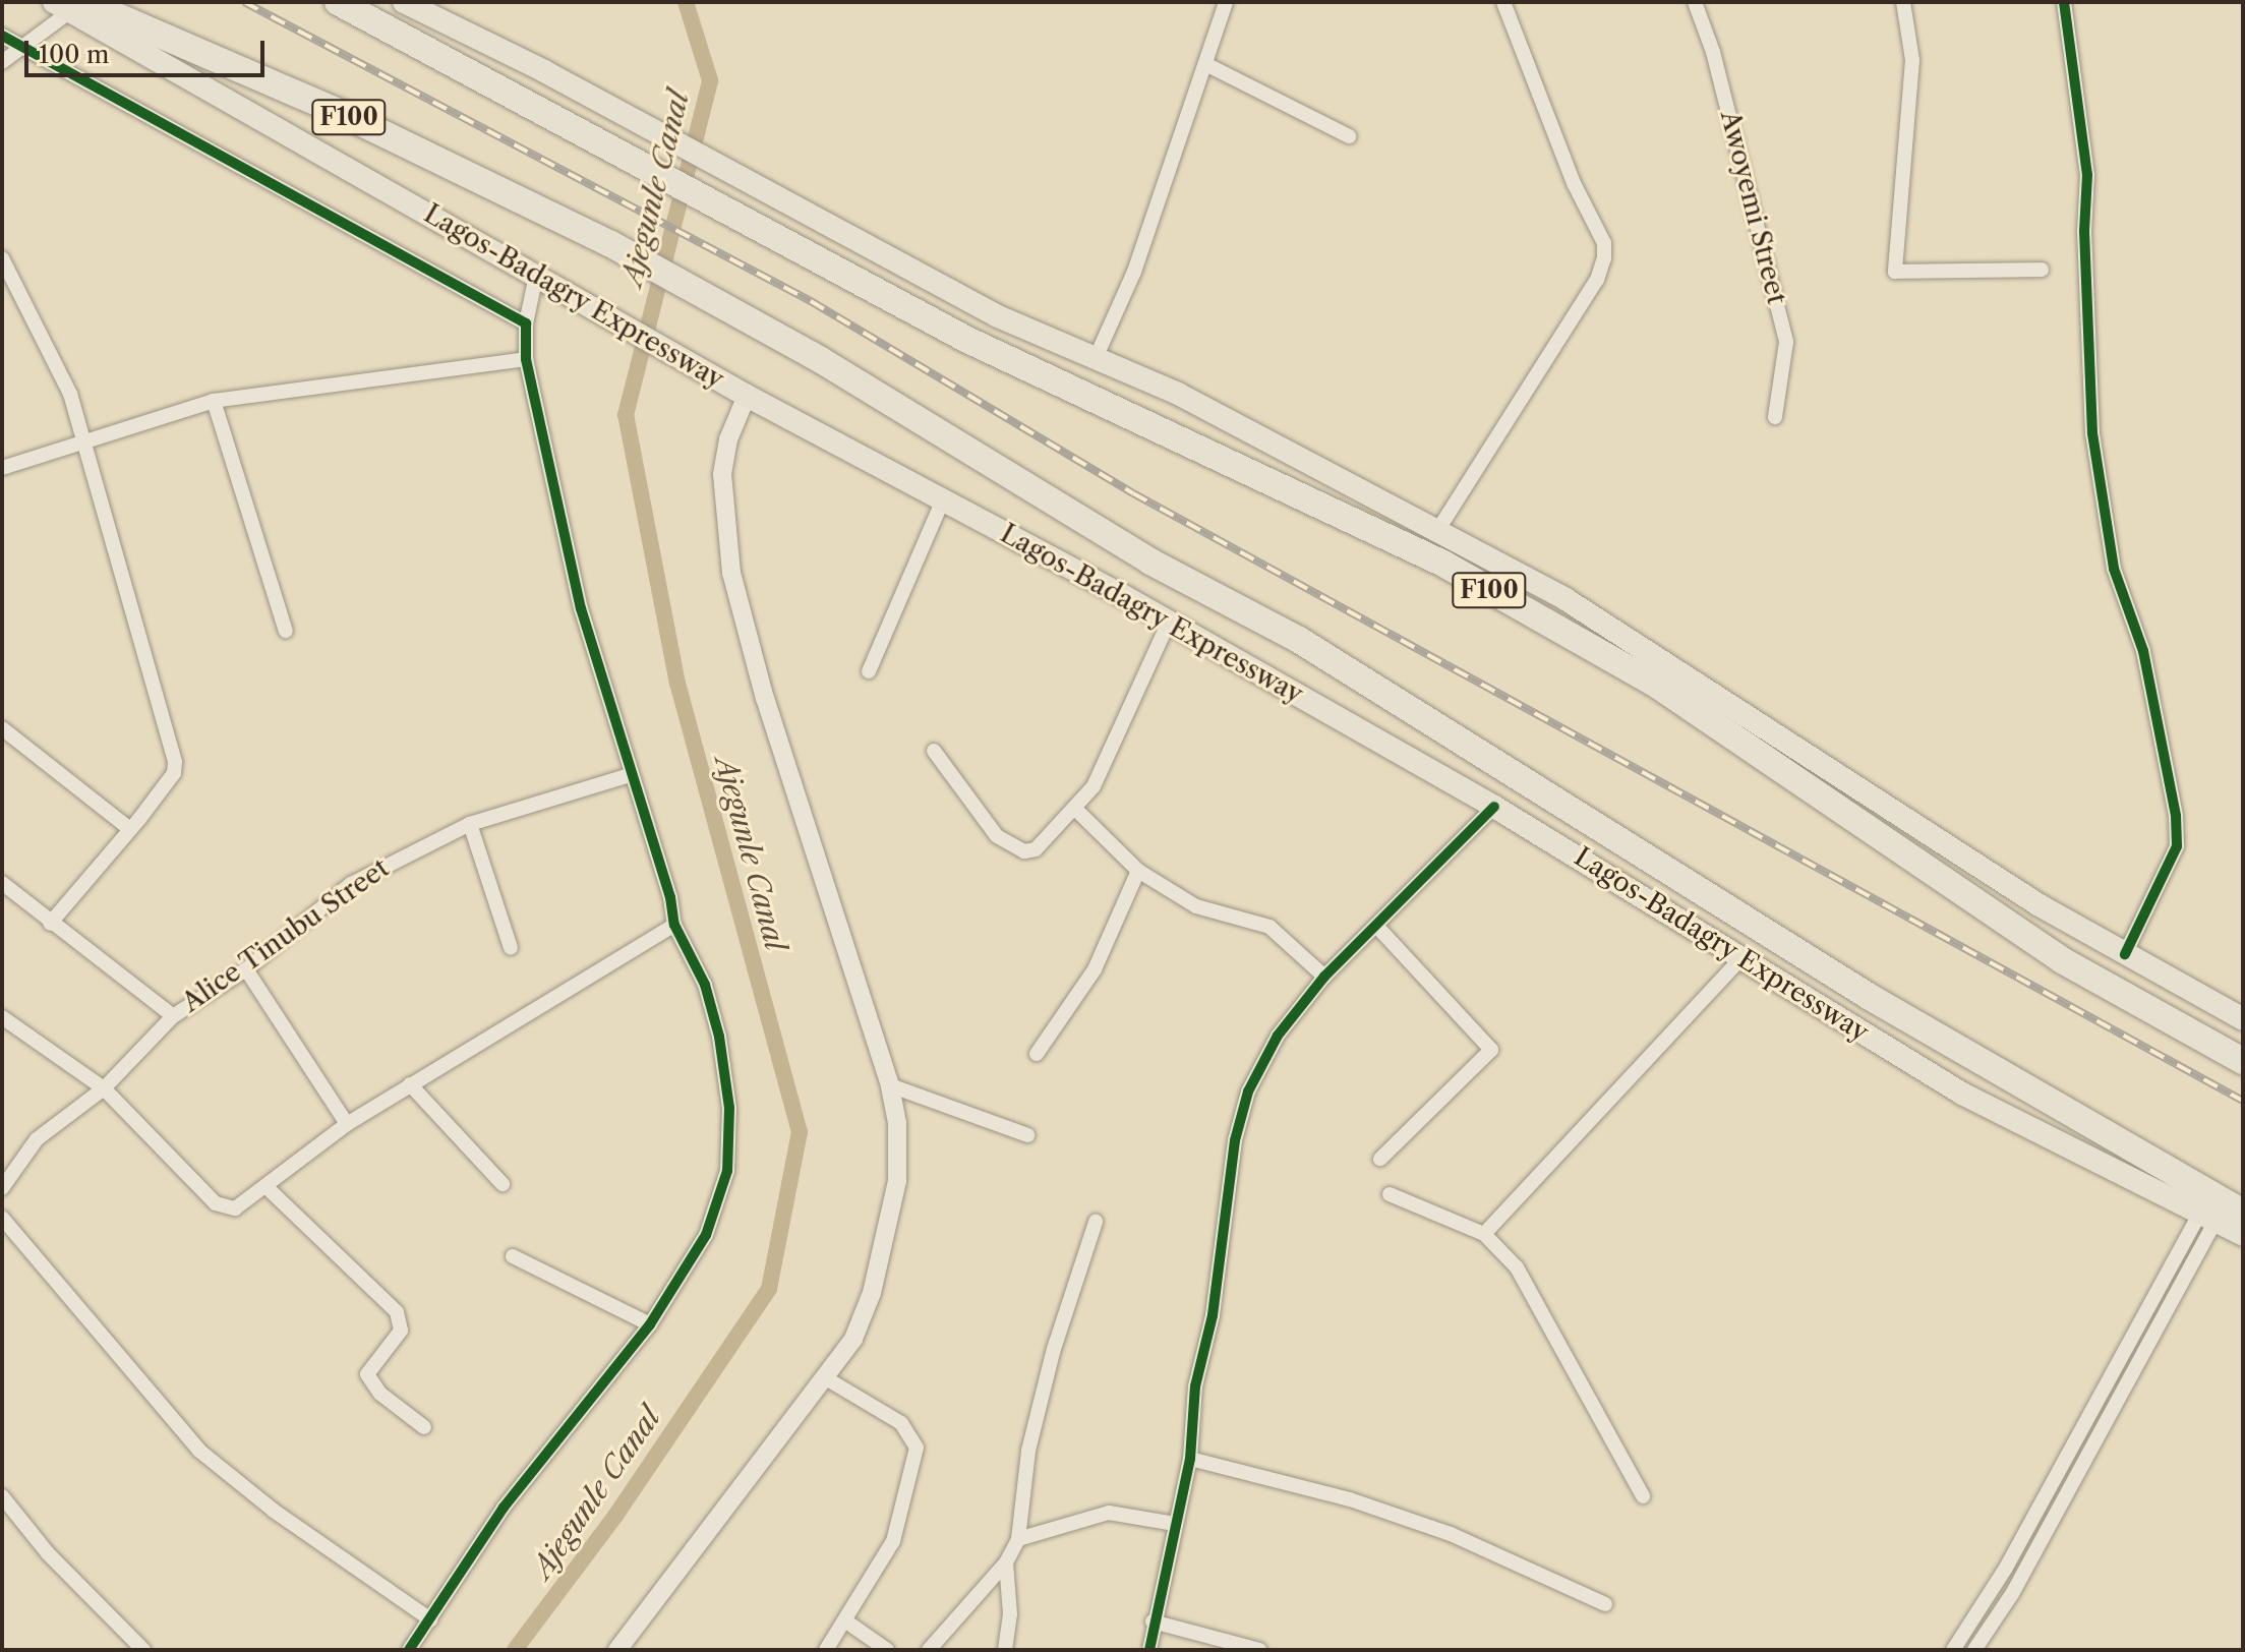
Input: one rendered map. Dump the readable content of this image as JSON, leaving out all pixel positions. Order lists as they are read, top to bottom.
{
  "streets": {
    "highway": ["F100", "Lagos-Badagry Expressway"],
    "street": ["Awoyemi Street", "Alice Tinubu Street"]
  },
  "water": ["Ajegunle Canal"],
  "scale_bar": "100 m"
}
